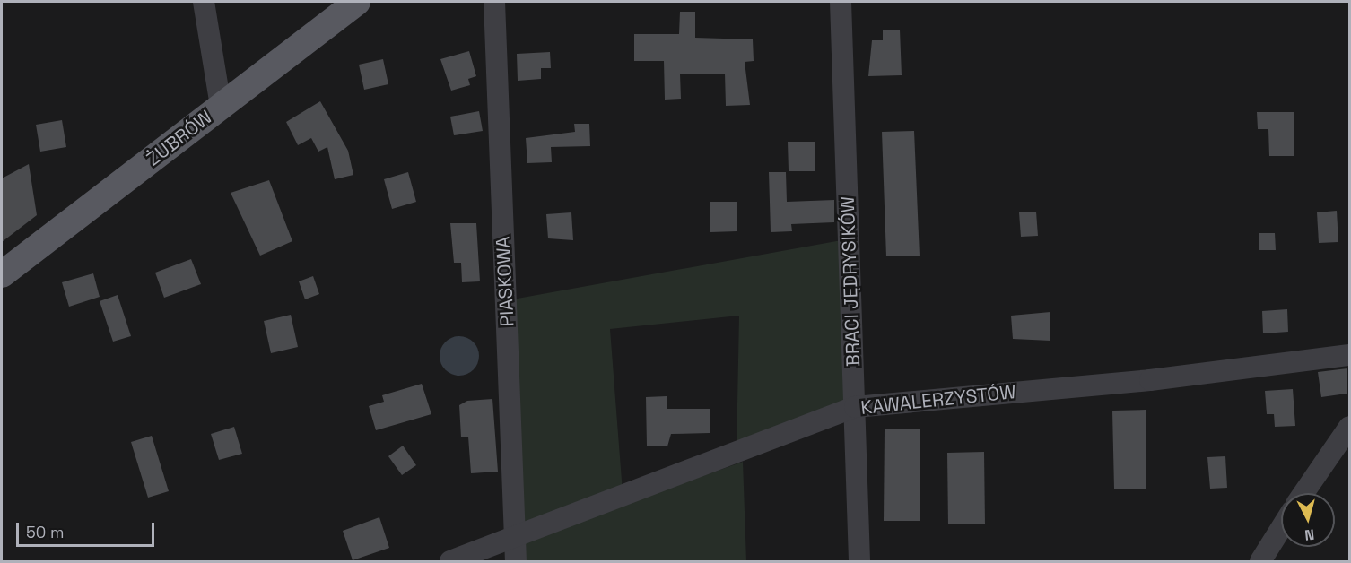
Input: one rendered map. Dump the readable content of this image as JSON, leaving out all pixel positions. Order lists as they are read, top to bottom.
{
  "streets": {
    "main road": ["ŻUBRÓW"],
    "street": ["PIASKOWA", "BRACI JĘDRYSIKÓW", "KAWALERZYSTÓW"]
  },
  "crossings": [
    ["PIASKOWA", "KAWALERZYSTÓW"],
    ["BRACI JĘDRYSIKÓW", "KAWALERZYSTÓW"]
  ],
  "scale_bar": "50 m",
  "north": "bottom"
}
